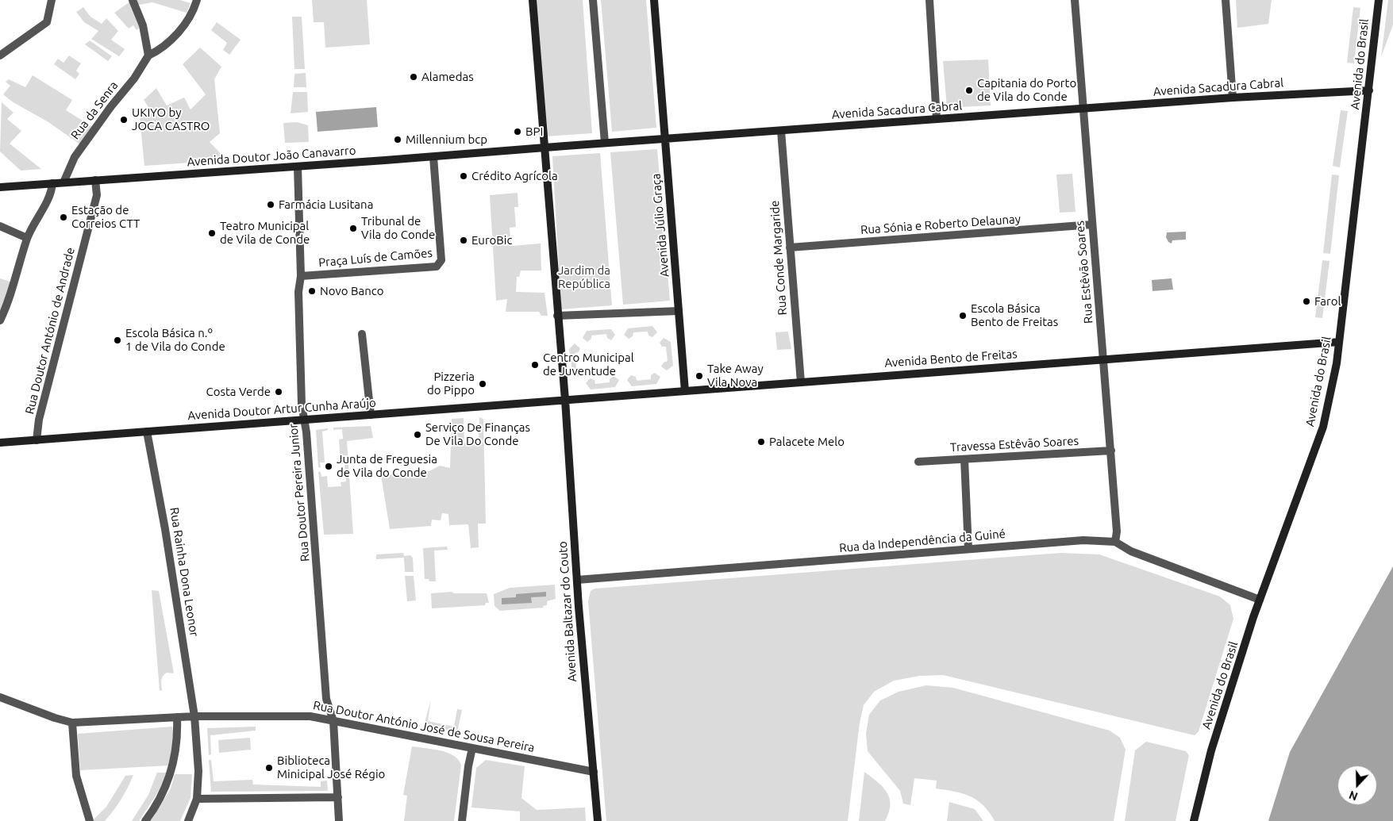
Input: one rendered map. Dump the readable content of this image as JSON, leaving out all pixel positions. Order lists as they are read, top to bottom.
{
  "streets": {
    "street": [
      "Avenida do Brasil",
      "Avenida Sacadura Cabral",
      "Rua da Senra",
      "Avenida Doutor João Canavarro",
      "Rua Sónia e Roberto Delaunay",
      "Avenida Júlio Graça",
      "Praça Luís de Camões",
      "Rua Conde Margaride",
      "Rua Estêvão Soares",
      "Rua Doutor António de Andrade",
      "Avenida Bento de Freitas",
      "Avenida Doutor Artur Cunha Araújo",
      "Travessa Estêvão Soares",
      "Rua Doutor Pereira Junior",
      "Rua da Independência da Guiné",
      "Rua Rainha Dona Leonor",
      "Avenida Baltazar do Couto",
      "Rua Doutor António José de Sousa Pereira"
    ]
  },
  "crossings": [
    ["Avenida do Brasil", "Avenida Sacadura Cabral"],
    ["Avenida do Brasil", "Avenida Bento de Freitas"],
    ["Avenida do Brasil", "Rua da Independência da Guiné"],
    ["Avenida Sacadura Cabral", "Avenida Júlio Graça"],
    ["Avenida Sacadura Cabral", "Rua Conde Margaride"],
    ["Avenida Sacadura Cabral", "Rua Estêvão Soares"],
    ["Rua da Senra", "Avenida Doutor João Canavarro"],
    ["Avenida Doutor João Canavarro", "Praça Luís de Camões"],
    ["Avenida Doutor João Canavarro", "Rua Doutor António de Andrade"],
    ["Avenida Doutor João Canavarro", "Rua Doutor Pereira Junior"],
    ["Rua Sónia e Roberto Delaunay", "Rua Conde Margaride"],
    ["Rua Sónia e Roberto Delaunay", "Rua Estêvão Soares"],
    ["Avenida Júlio Graça", "Avenida Bento de Freitas"],
    ["Praça Luís de Camões", "Rua Doutor Pereira Junior"],
    ["Rua Conde Margaride", "Avenida Bento de Freitas"],
    ["Rua Estêvão Soares", "Avenida Bento de Freitas"],
    ["Rua Estêvão Soares", "Travessa Estêvão Soares"],
    ["Rua Estêvão Soares", "Rua da Independência da Guiné"],
    ["Rua Doutor António de Andrade", "Avenida Doutor Artur Cunha Araújo"],
    ["Avenida Bento de Freitas", "Avenida Doutor Artur Cunha Araújo"],
    ["Avenida Bento de Freitas", "Avenida Baltazar do Couto"],
    ["Avenida Doutor Artur Cunha Araújo", "Rua Doutor Pereira Junior"],
    ["Avenida Doutor Artur Cunha Araújo", "Rua Rainha Dona Leonor"],
    ["Avenida Doutor Artur Cunha Araújo", "Avenida Baltazar do Couto"],
    ["Rua Doutor Pereira Junior", "Rua Doutor António José de Sousa Pereira"],
    ["Rua da Independência da Guiné", "Avenida Baltazar do Couto"],
    ["Rua Rainha Dona Leonor", "Rua Doutor António José de Sousa Pereira"],
    ["Avenida Baltazar do Couto", "Rua Doutor António José de Sousa Pereira"]
  ],
  "parks": ["Jardim da República"],
  "places": [
    "Alamedas",
    "Capitania do Porto de Vila do Conde",
    "UKIYO by JOCA CASTRO",
    "BPI",
    "Millennium bcp",
    "Crédito Agrícola",
    "Farmácia Lusitana",
    "Estação de Correios CTT",
    "Tribunal de Vila do Conde",
    "Teatro Municipal de Vila de Conde",
    "EuroBic",
    "Novo Banco",
    "Farol",
    "Escola Básica Bento de Freitas",
    "Escola Básica n.º 1 de Vila do Conde",
    "Centro Municipal de Juventude",
    "Take Away Vila Nova",
    "Pizzeria do Pippo",
    "Costa Verde",
    "Serviço De Finanças De Vila Do Conde",
    "Palacete Melo",
    "Junta de Freguesia de Vila do Conde",
    "Biblioteca Minicipal José Régio"
  ],
  "north": "bottom"
}
